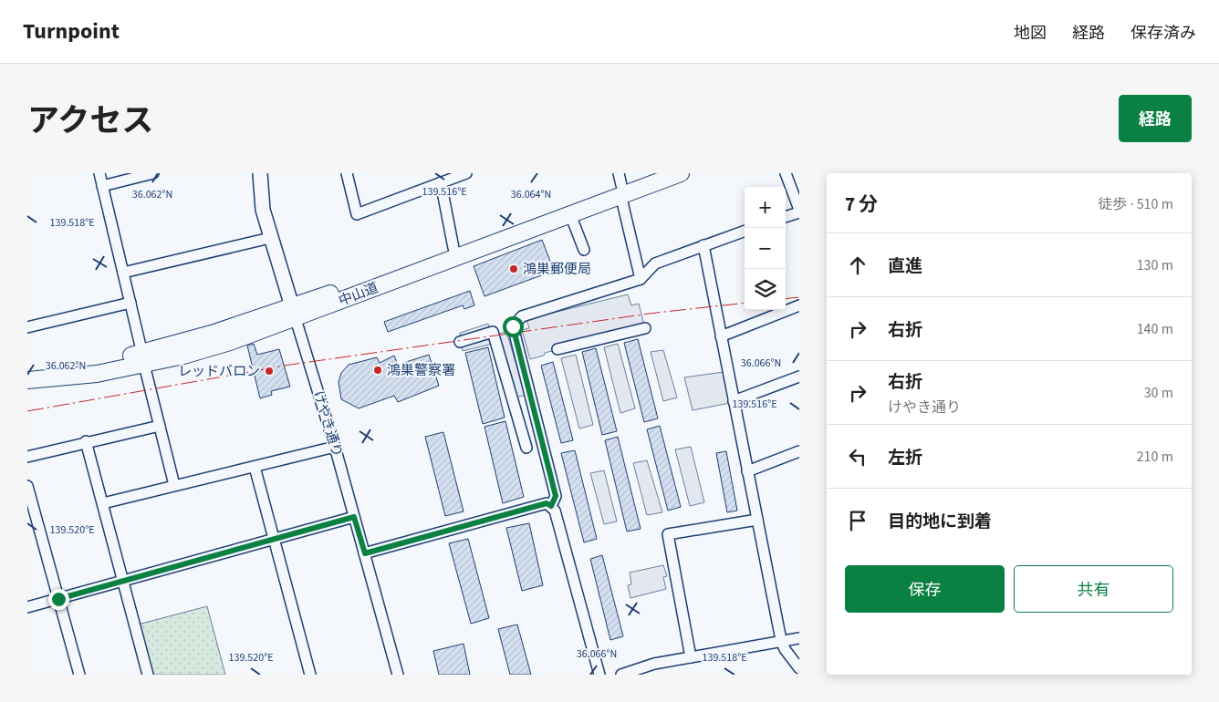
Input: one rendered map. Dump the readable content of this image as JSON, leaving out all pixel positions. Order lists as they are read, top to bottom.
{
  "streets": {
    "highway": ["中山道"],
    "main road": ["けやき通り"]
  },
  "crossings": [
    ["中山道", "けやき通り"]
  ],
  "places": ["鴻巣郵便局", "鴻巣警察署", "レッドバロン"],
  "page": {
    "header": "Turnpoint",
    "nav": ["地図", "経路", "保存済み"],
    "title": "アクセス",
    "buttons": [
      "経路",
      ["保存", "共有"]
    ],
    "heading": ["7 分", "徒歩 · 510 m"],
    "map_buttons": ["+", "−"],
    "list": [
      ["直進", "130 m"],
      ["右折", "140 m"],
      ["右折", "けやき通り", "30 m"],
      ["左折", "210 m"],
      "目的地に到着"
    ]
  },
  "coordinates": [
    "139.516°E",
    "36.062°N",
    "36.064°N",
    "139.518°E",
    "36.066°N",
    "139.520°E"
  ]
}
